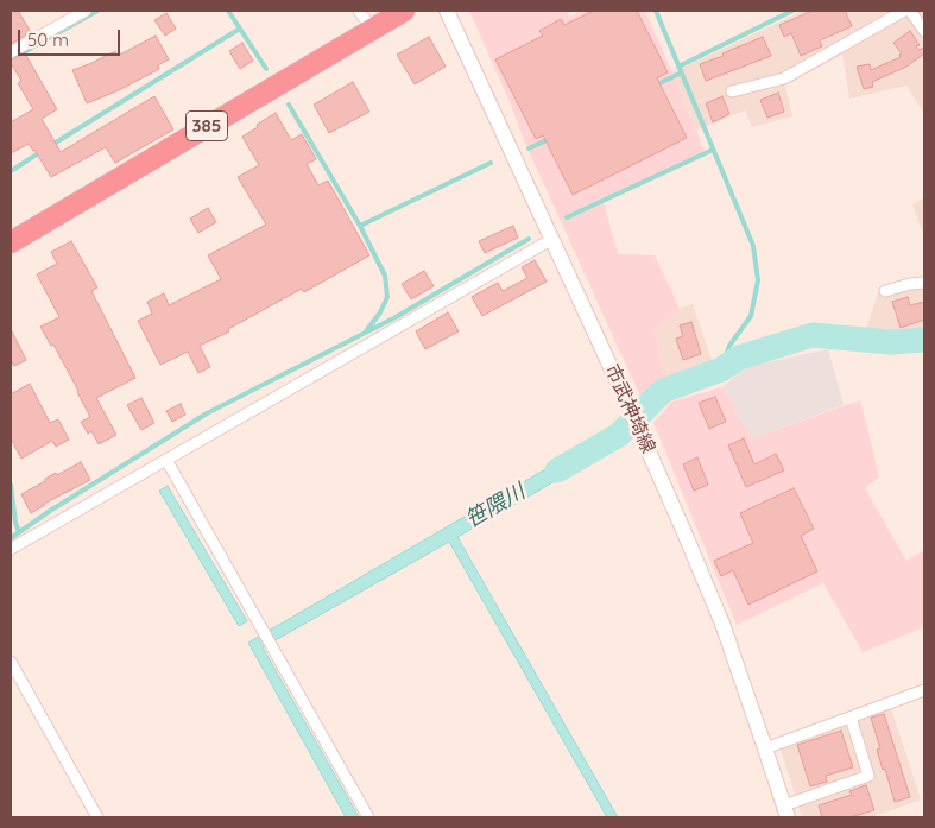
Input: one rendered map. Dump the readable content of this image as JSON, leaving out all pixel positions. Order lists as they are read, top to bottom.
{
  "streets": {
    "highway": ["385"],
    "main road": ["市武神埼線"]
  },
  "water": ["笹隈川"],
  "scale_bar": "50 m"
}
